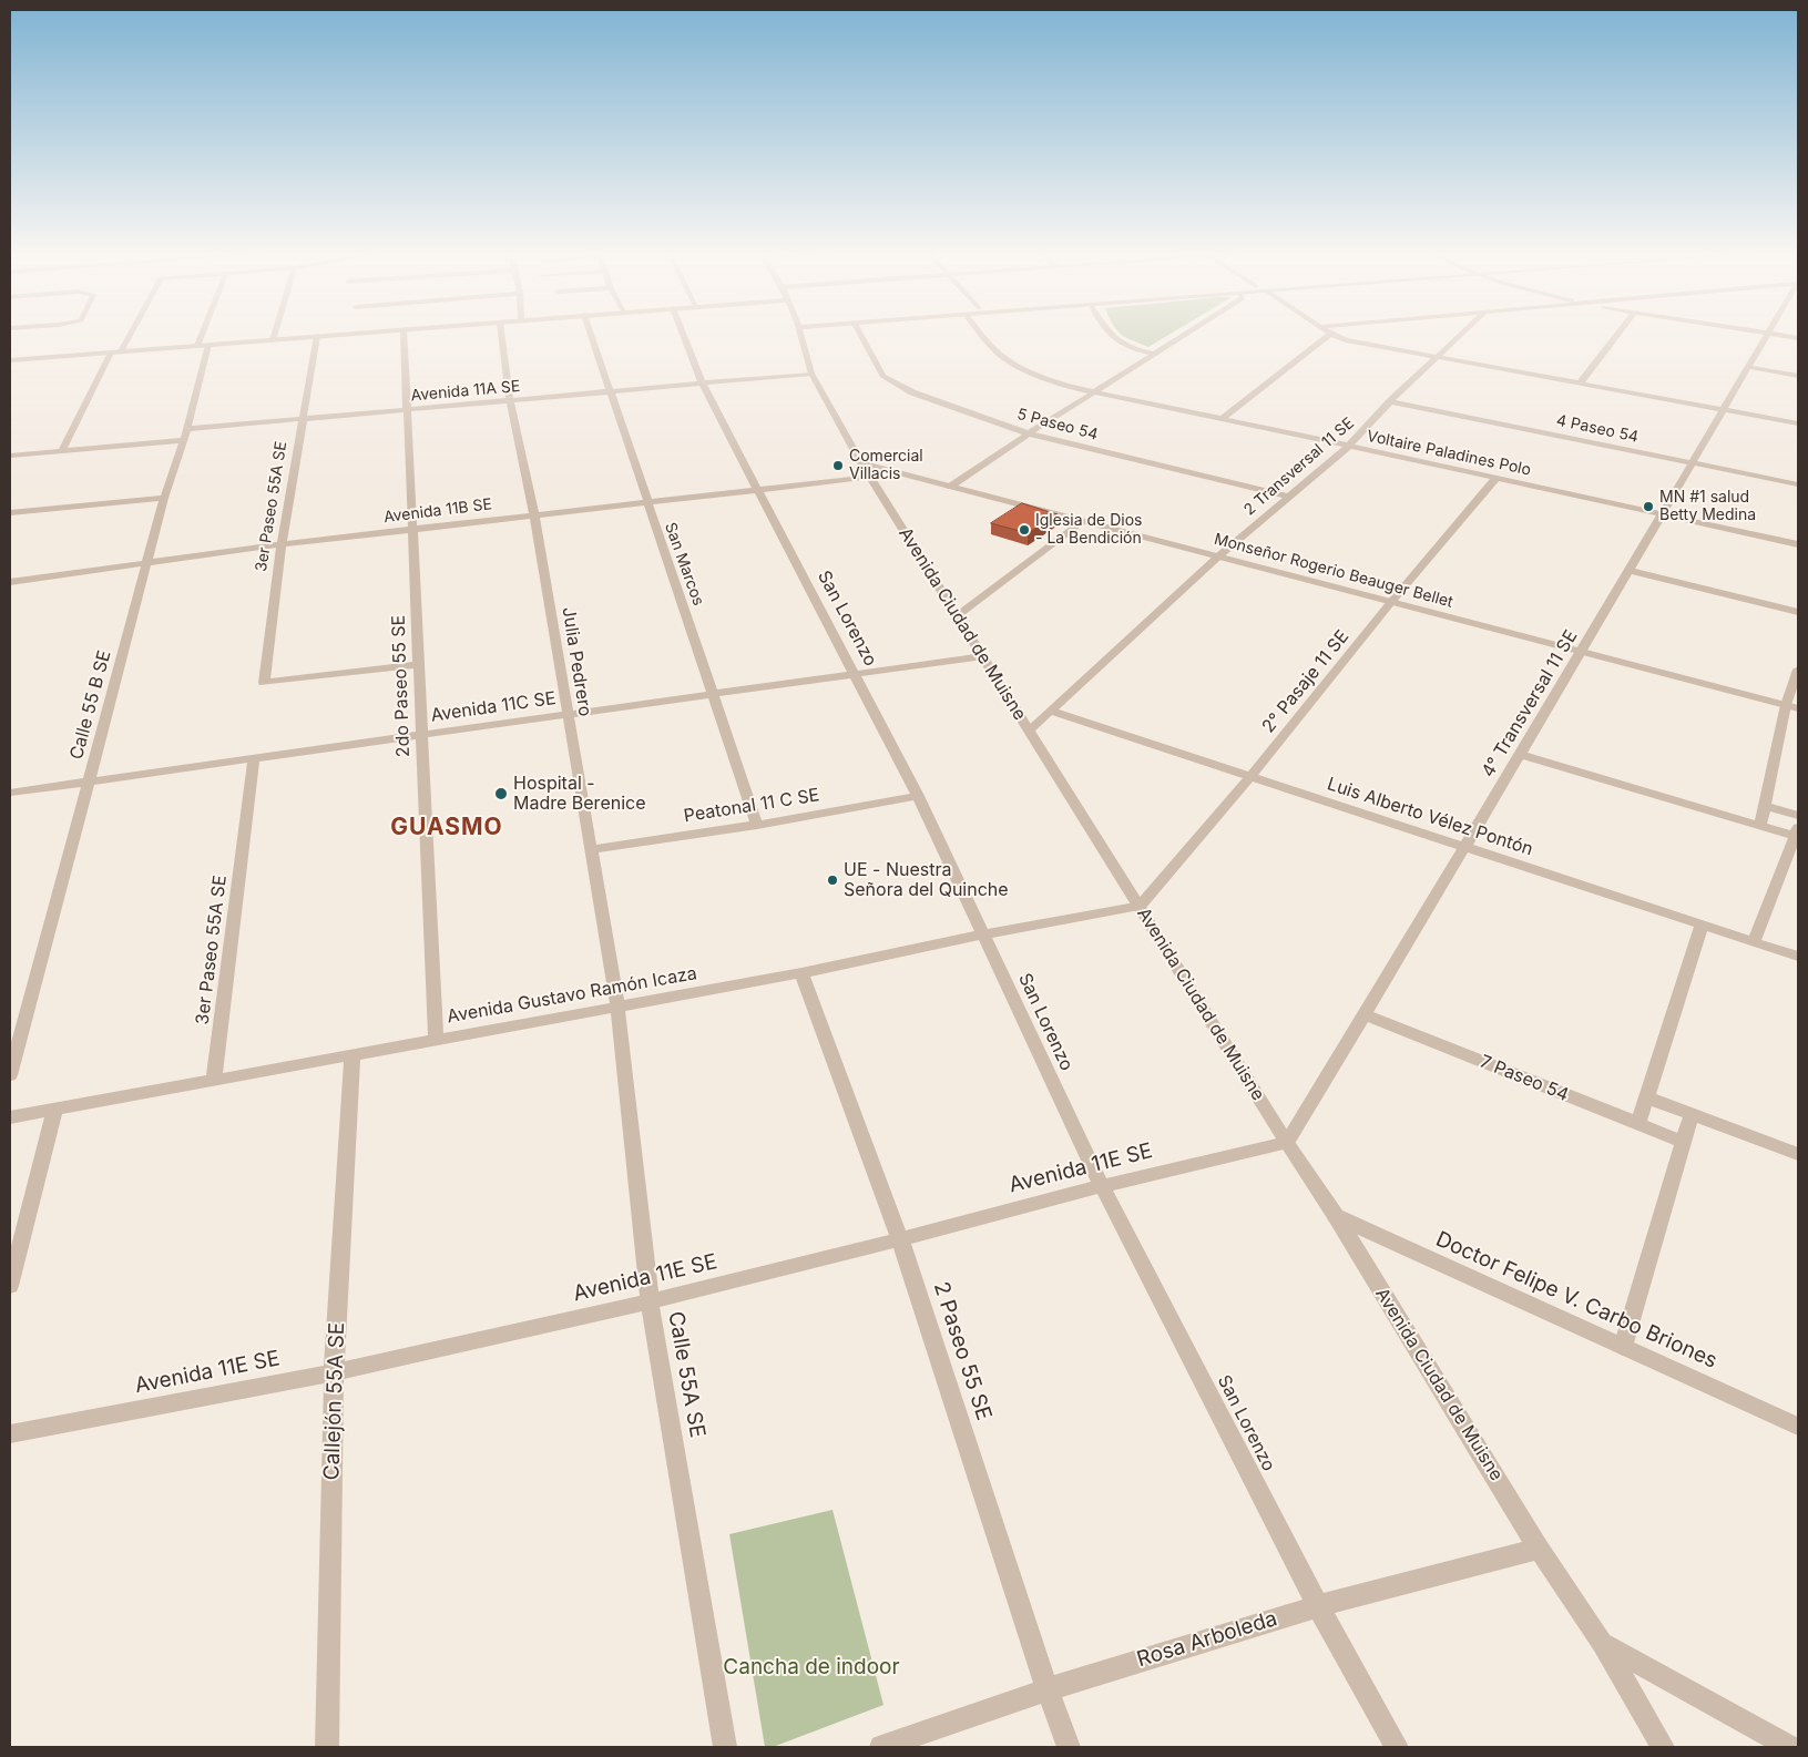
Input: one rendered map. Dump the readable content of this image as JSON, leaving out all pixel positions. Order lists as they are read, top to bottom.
{
  "streets": {
    "street": [
      "Avenida 11A SE",
      "5 Paseo 54",
      "4 Paseo 54",
      "Voltaire Paladines Polo",
      "2 Transversal 11 SE",
      "3er Paseo 55A SE",
      "Avenida 11B SE",
      "San Marcos",
      "Monseñor Rogerio Beauger Bellet",
      "San Lorenzo",
      "Avenida Ciudad de Muisne",
      "Julia Pedrero",
      "2° Pasaje 11 SE",
      "2do Paseo 55 SE",
      "4° Transversal 11 SE",
      "Calle 55 B SE",
      "Avenida 11C SE",
      "Peatonal 11 C SE",
      "Luis Alberto Vélez Pontón",
      "Avenida Gustavo Ramón Icaza",
      "7 Paseo 54",
      "Avenida 11E SE",
      "Doctor Felipe V. Carbo Briones",
      "2 Paseo 55 SE",
      "Calle 55A SE",
      "Callejón 55A SE",
      "Rosa Arboleda"
    ]
  },
  "crossings": [
    ["Avenida 11A SE", "3er Paseo 55A SE"],
    ["Avenida 11A SE", "San Marcos"],
    ["Avenida 11A SE", "San Lorenzo"],
    ["Avenida 11A SE", "Avenida Ciudad de Muisne"],
    ["Avenida 11A SE", "Julia Pedrero"],
    ["Avenida 11A SE", "2do Paseo 55 SE"],
    ["Avenida 11A SE", "Calle 55 B SE"],
    ["5 Paseo 54", "2 Transversal 11 SE"],
    ["4 Paseo 54", "2 Transversal 11 SE"],
    ["4 Paseo 54", "4° Transversal 11 SE"],
    ["Voltaire Paladines Polo", "2 Transversal 11 SE"],
    ["Voltaire Paladines Polo", "2° Pasaje 11 SE"],
    ["Voltaire Paladines Polo", "4° Transversal 11 SE"],
    ["2 Transversal 11 SE", "Monseñor Rogerio Beauger Bellet"],
    ["2 Transversal 11 SE", "Avenida Ciudad de Muisne"],
    ["2 Transversal 11 SE", "Luis Alberto Vélez Pontón"],
    ["3er Paseo 55A SE", "Avenida 11B SE"],
    ["3er Paseo 55A SE", "2do Paseo 55 SE"],
    ["3er Paseo 55A SE", "Avenida 11C SE"],
    ["3er Paseo 55A SE", "Avenida Gustavo Ramón Icaza"],
    ["Avenida 11B SE", "San Marcos"],
    ["Avenida 11B SE", "San Lorenzo"],
    ["Avenida 11B SE", "Avenida Ciudad de Muisne"],
    ["Avenida 11B SE", "Julia Pedrero"],
    ["Avenida 11B SE", "2do Paseo 55 SE"],
    ["Avenida 11B SE", "Calle 55 B SE"],
    ["San Marcos", "Avenida 11C SE"],
    ["San Marcos", "Peatonal 11 C SE"],
    ["Monseñor Rogerio Beauger Bellet", "Avenida Ciudad de Muisne"],
    ["Monseñor Rogerio Beauger Bellet", "2° Pasaje 11 SE"],
    ["Monseñor Rogerio Beauger Bellet", "4° Transversal 11 SE"],
    ["San Lorenzo", "Avenida 11C SE"],
    ["San Lorenzo", "Peatonal 11 C SE"],
    ["San Lorenzo", "Avenida Gustavo Ramón Icaza"],
    ["San Lorenzo", "Avenida 11E SE"],
    ["San Lorenzo", "Rosa Arboleda"],
    ["Avenida Ciudad de Muisne", "2° Pasaje 11 SE"],
    ["Avenida Ciudad de Muisne", "4° Transversal 11 SE"],
    ["Avenida Ciudad de Muisne", "Avenida 11C SE"],
    ["Avenida Ciudad de Muisne", "Avenida Gustavo Ramón Icaza"],
    ["Avenida Ciudad de Muisne", "Avenida 11E SE"],
    ["Avenida Ciudad de Muisne", "Doctor Felipe V. Carbo Briones"],
    ["Avenida Ciudad de Muisne", "Rosa Arboleda"],
    ["Julia Pedrero", "Avenida 11C SE"],
    ["Julia Pedrero", "Peatonal 11 C SE"],
    ["Julia Pedrero", "Avenida Gustavo Ramón Icaza"],
    ["Julia Pedrero", "Calle 55A SE"],
    ["2° Pasaje 11 SE", "Luis Alberto Vélez Pontón"],
    ["2° Pasaje 11 SE", "Avenida Gustavo Ramón Icaza"],
    ["2do Paseo 55 SE", "Avenida 11C SE"],
    ["2do Paseo 55 SE", "Avenida Gustavo Ramón Icaza"],
    ["4° Transversal 11 SE", "Luis Alberto Vélez Pontón"],
    ["4° Transversal 11 SE", "7 Paseo 54"],
    ["4° Transversal 11 SE", "Avenida 11E SE"],
    ["Calle 55 B SE", "Avenida 11C SE"],
    ["Avenida Gustavo Ramón Icaza", "2 Paseo 55 SE"],
    ["Avenida Gustavo Ramón Icaza", "Calle 55A SE"],
    ["Avenida Gustavo Ramón Icaza", "Callejón 55A SE"],
    ["Avenida 11E SE", "2 Paseo 55 SE"],
    ["Avenida 11E SE", "Calle 55A SE"],
    ["Avenida 11E SE", "Callejón 55A SE"],
    ["2 Paseo 55 SE", "Rosa Arboleda"]
  ],
  "districts": ["GUASMO"],
  "parks": ["Cancha de indoor"],
  "places": [
    "Comercial Villacis",
    "MN #1 salud Betty Medina",
    "Iglesia de Dios - La Bendición",
    "Hospital - Madre Berenice",
    "UE - Nuestra Señora del Quinche"
  ]
}
